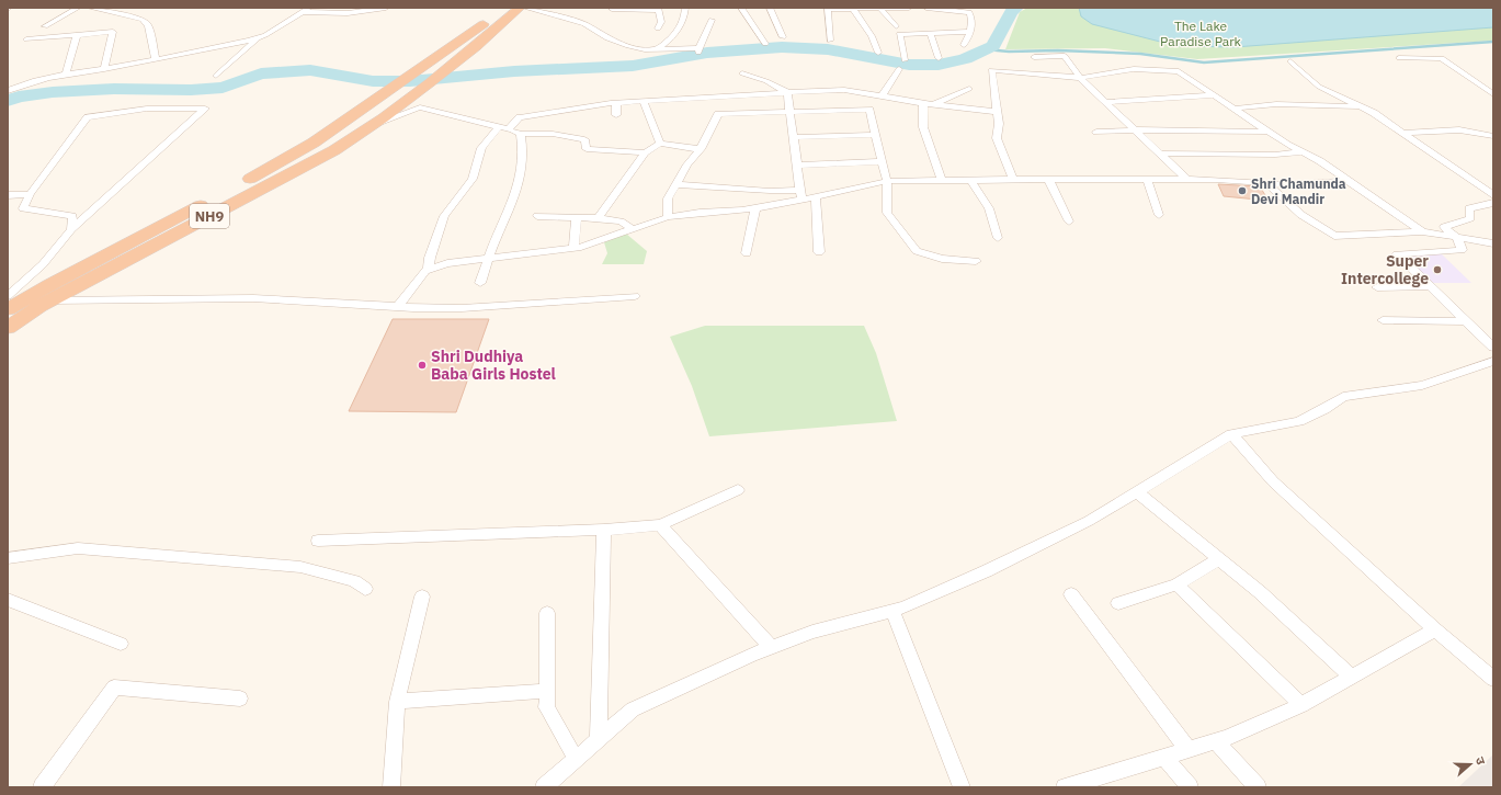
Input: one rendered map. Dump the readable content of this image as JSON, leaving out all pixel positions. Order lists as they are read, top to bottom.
{
  "streets": {
    "highway": ["NH9"]
  },
  "parks": ["The Lake Paradise Park"],
  "places": ["Shri Chamunda Devi Mandir", "Super Intercollege", "Shri Dudhiya Baba Girls Hostel"],
  "north": "right"
}
